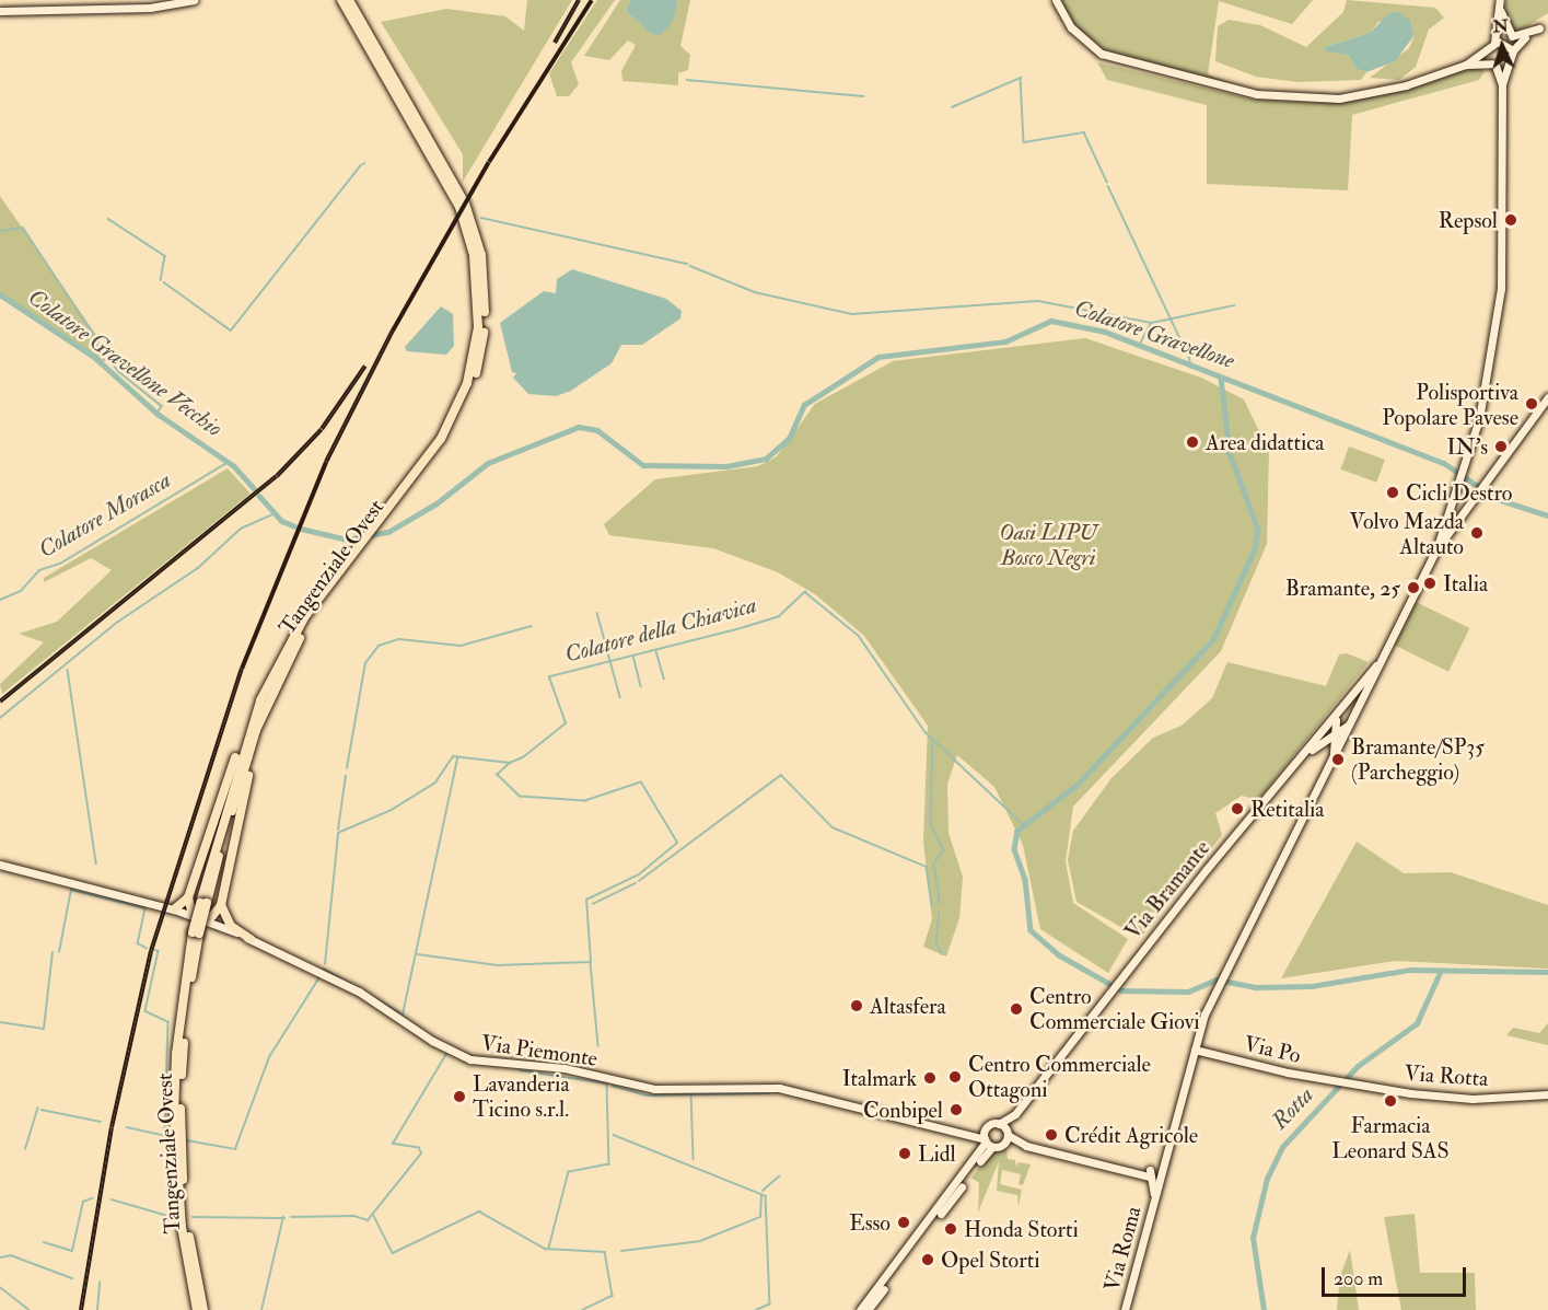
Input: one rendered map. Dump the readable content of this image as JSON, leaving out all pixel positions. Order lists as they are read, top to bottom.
{
  "streets": {
    "highway": ["Tangenziale Ovest"],
    "street": [
      "Via Bramante",
      "Via Po",
      "Via Piemonte",
      "Via Rotta",
      "Via Roma"
    ]
  },
  "crossings": [
    ["Via Bramante", "Via Po"],
    ["Via Bramante", "Via Piemonte"],
    ["Via Po", "Via Rotta"]
  ],
  "water": [
    "Colatore Gravellone",
    "Colatore Gravellone Vecchio",
    "Colatore Morasca",
    "Colatore della Chiavica",
    "Rotta"
  ],
  "parks": ["Oasi LIPU Bosco Negri"],
  "places": [
    "Repsol",
    "Polisportiva Popolare Pavese",
    "Area didattica",
    "IN's",
    "Cicli Destro",
    "Volvo Mazda Altauto",
    "Italia",
    "Bramante, 25",
    "Bramante/SP35 (Parcheggio)",
    "Retitalia",
    "Altasfera",
    "Centro Commerciale Giovi",
    "Centro Commerciale Ottagoni",
    "Italmark",
    "Lavanderia Ticino s.r.l.",
    "Farmacia Leonard SAS",
    "Conbipel",
    "Crédit Agricole",
    "Lidl",
    "Esso",
    "Honda Storti",
    "Opel Storti"
  ],
  "scale_bar": "200 m",
  "north": "top"
}
